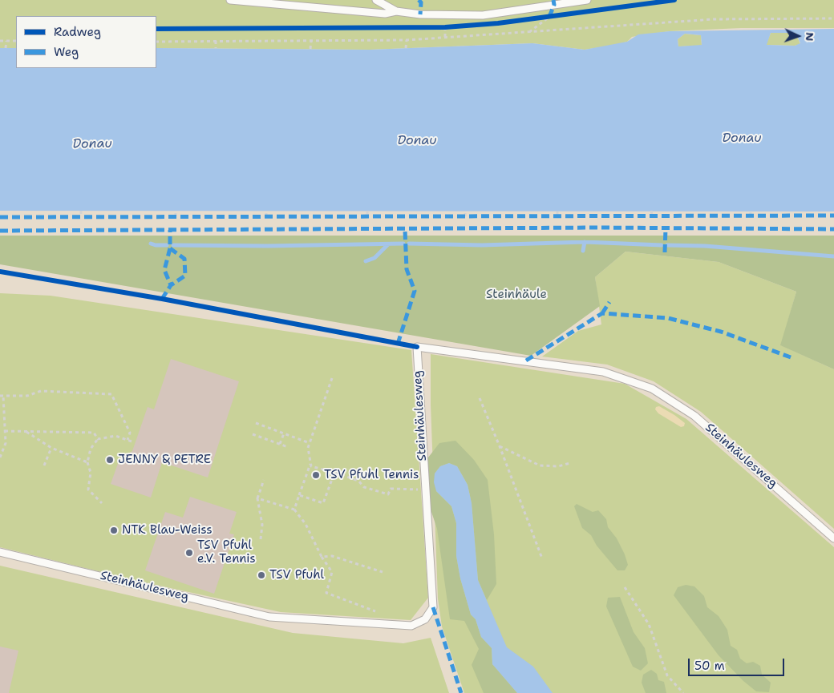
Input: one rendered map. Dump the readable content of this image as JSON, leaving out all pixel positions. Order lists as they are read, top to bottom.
{
  "streets": {
    "lane": ["Steinhäulesweg"]
  },
  "water": ["Donau"],
  "parks": ["Steinhäule"],
  "places": [
    "JENNY & PETRE",
    "TSV Pfuhl Tennis",
    "NTK Blau-Weiss",
    "TSV Pfuhl e.V. Tennis",
    "TSV Pfuhl"
  ],
  "legend": ["Radweg", "Weg"],
  "scale_bar": "50 m",
  "north": "right"
}
